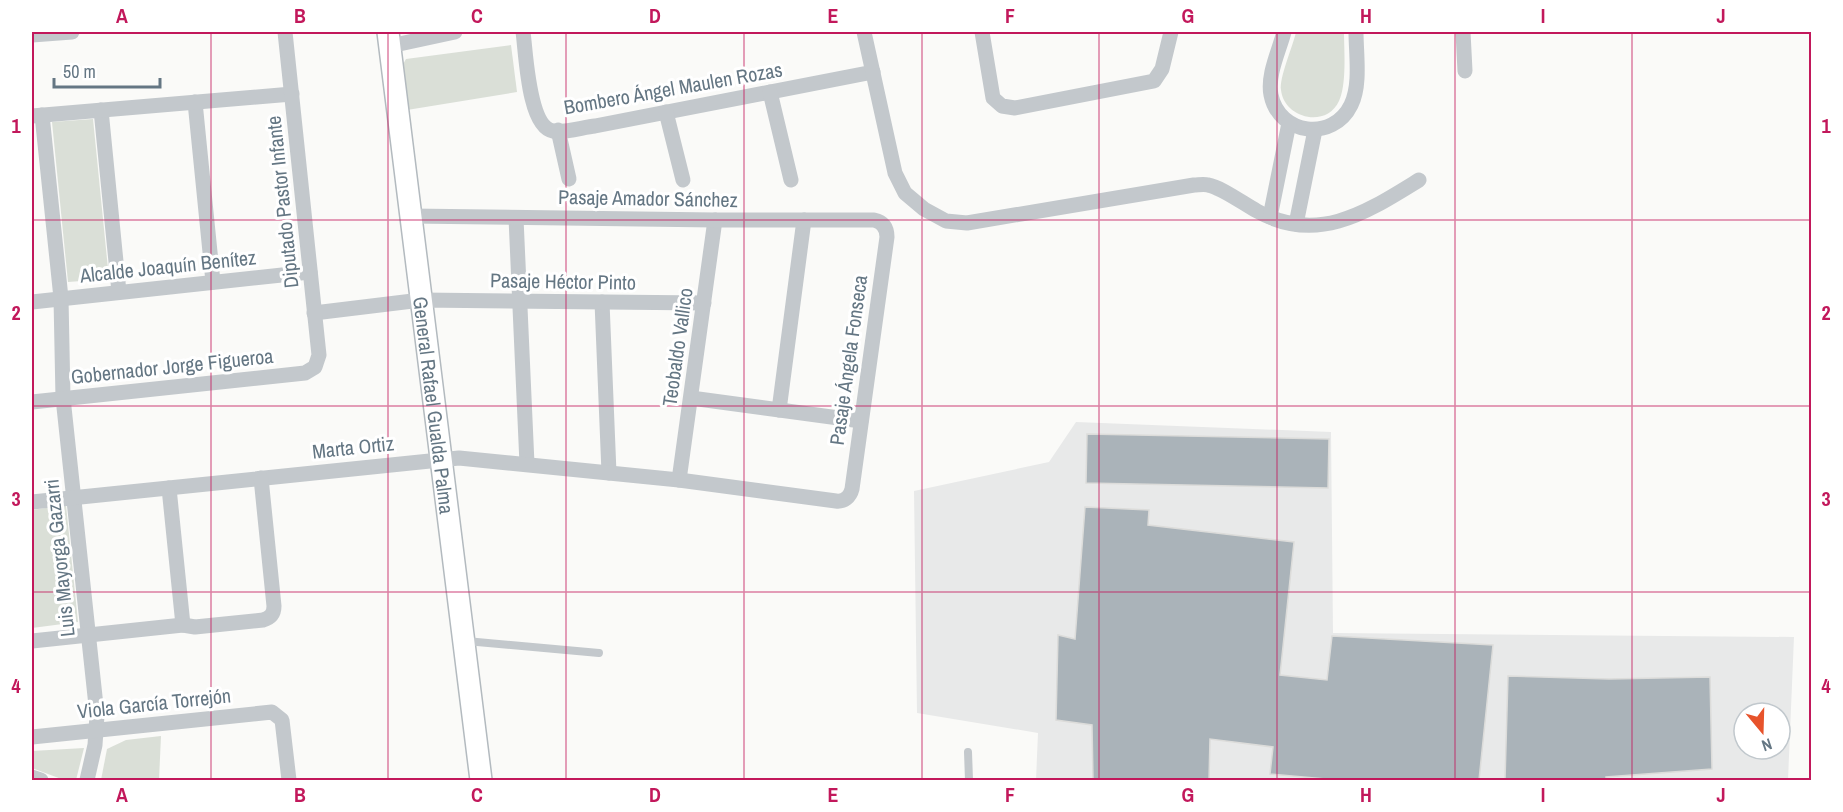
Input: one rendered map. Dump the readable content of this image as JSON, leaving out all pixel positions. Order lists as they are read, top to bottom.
{
  "streets": {
    "main road": ["General Rafael Gualda Palma"],
    "street": [
      "Bombero Ángel Maulen Rozas",
      "Pasaje Amador Sánchez",
      "Diputado Pastor Infante",
      "Alcalde Joaquín Benítez",
      "Pasaje Héctor Pinto",
      "Teobaldo Vallico",
      "Pasaje Ángela Fonseca",
      "Gobernador Jorge Figueroa",
      "Marta Ortiz",
      "Luis Mayorga Gazarri",
      "Viola García Torrejón"
    ]
  },
  "crossings": [
    ["Pasaje Amador Sánchez", "Teobaldo Vallico"],
    ["Pasaje Amador Sánchez", "Pasaje Ángela Fonseca"],
    ["Pasaje Amador Sánchez", "General Rafael Gualda Palma"],
    ["Diputado Pastor Infante", "Alcalde Joaquín Benítez"],
    ["Diputado Pastor Infante", "Pasaje Héctor Pinto"],
    ["Diputado Pastor Infante", "Gobernador Jorge Figueroa"],
    ["Alcalde Joaquín Benítez", "Luis Mayorga Gazarri"],
    ["Pasaje Héctor Pinto", "Teobaldo Vallico"],
    ["Pasaje Héctor Pinto", "General Rafael Gualda Palma"],
    ["Teobaldo Vallico", "Marta Ortiz"],
    ["Pasaje Ángela Fonseca", "Marta Ortiz"],
    ["Gobernador Jorge Figueroa", "Luis Mayorga Gazarri"],
    ["General Rafael Gualda Palma", "Marta Ortiz"],
    ["Marta Ortiz", "Luis Mayorga Gazarri"],
    ["Luis Mayorga Gazarri", "Viola García Torrejón"]
  ],
  "scale_bar": "50 m",
  "north": "bottom",
  "grid": {
    "columns": [
      "A",
      "B",
      "C",
      "D",
      "E",
      "F",
      "G",
      "H",
      "I",
      "J"
    ],
    "rows": [
      "1",
      "2",
      "3",
      "4"
    ]
  }
}
